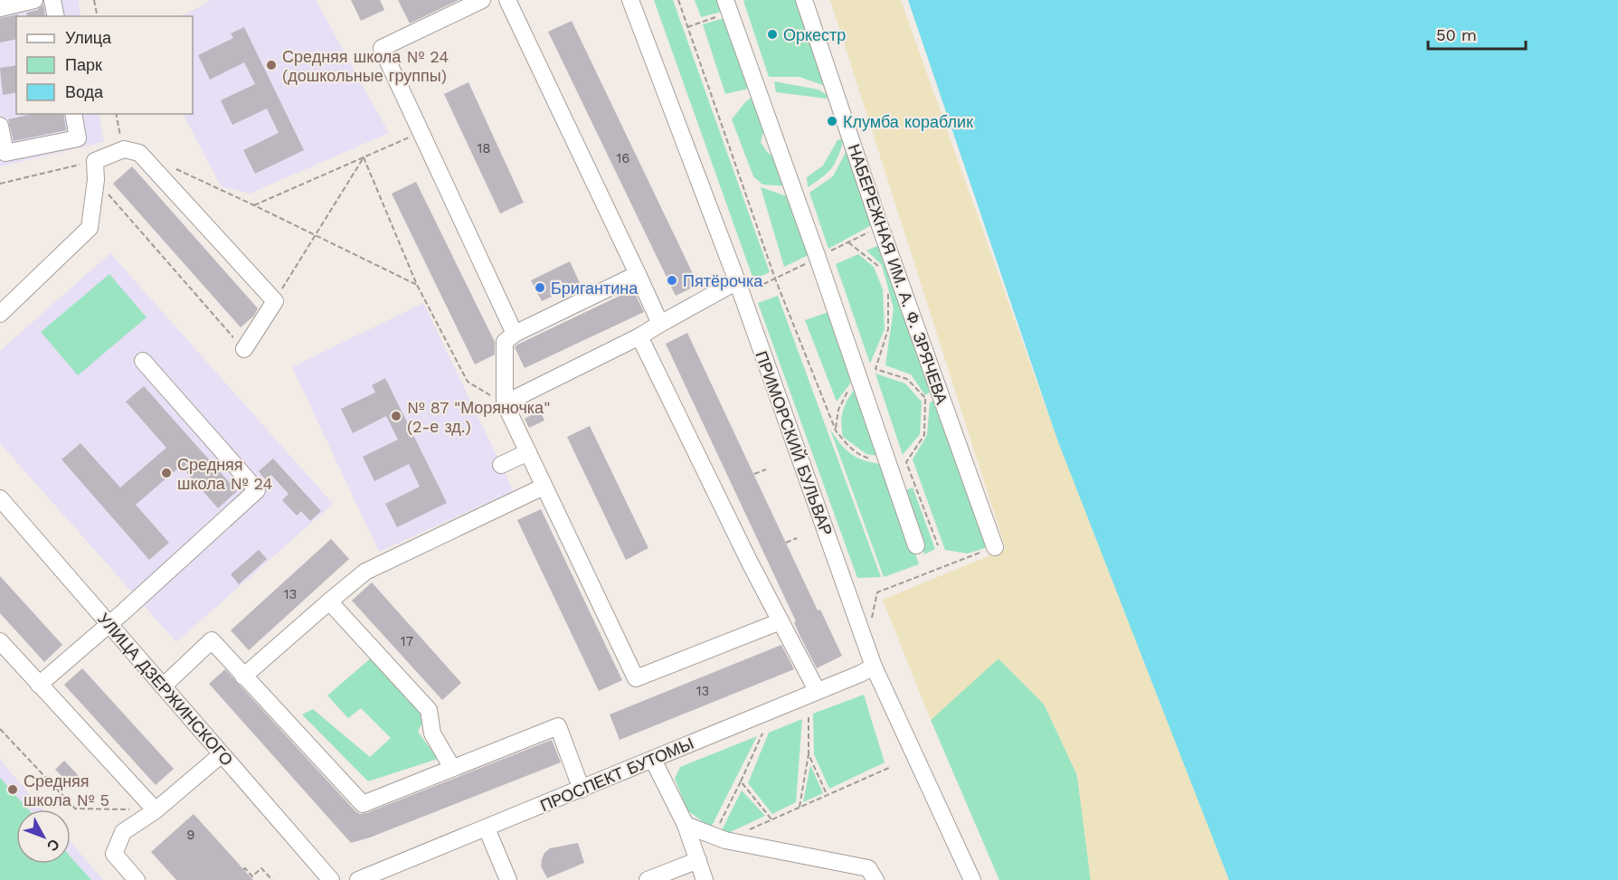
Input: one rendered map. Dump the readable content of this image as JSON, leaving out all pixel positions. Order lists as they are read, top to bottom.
{
  "streets": {
    "street": [
      "НАБЕРЕЖНАЯ ИМ. А. Ф. ЗРЯЧЕВА",
      "ПРИМОРСКИЙ БУЛЬВАР",
      "УЛИЦА ДЗЕРЖИНСКОГО",
      "ПРОСПЕКТ БУТОМЫ"
    ]
  },
  "crossings": [
    ["ПРИМОРСКИЙ БУЛЬВАР", "ПРОСПЕКТ БУТОМЫ"]
  ],
  "places": [
    "Оркестр",
    "Средняя школа № 24 (дошкольные группы)",
    "Клумба кораблик",
    "Пятёрочка",
    "Бригантина",
    "№ 87 \"Моряночка\" (2-е зд.)",
    "Средняя школа № 24",
    "Средняя школа № 5"
  ],
  "house_numbers": [
    "18",
    "16",
    "13",
    "17",
    "13",
    "9"
  ],
  "legend": ["Улица", "Парк", "Вода"],
  "scale_bar": "50 m",
  "north": "bottom right"
}
